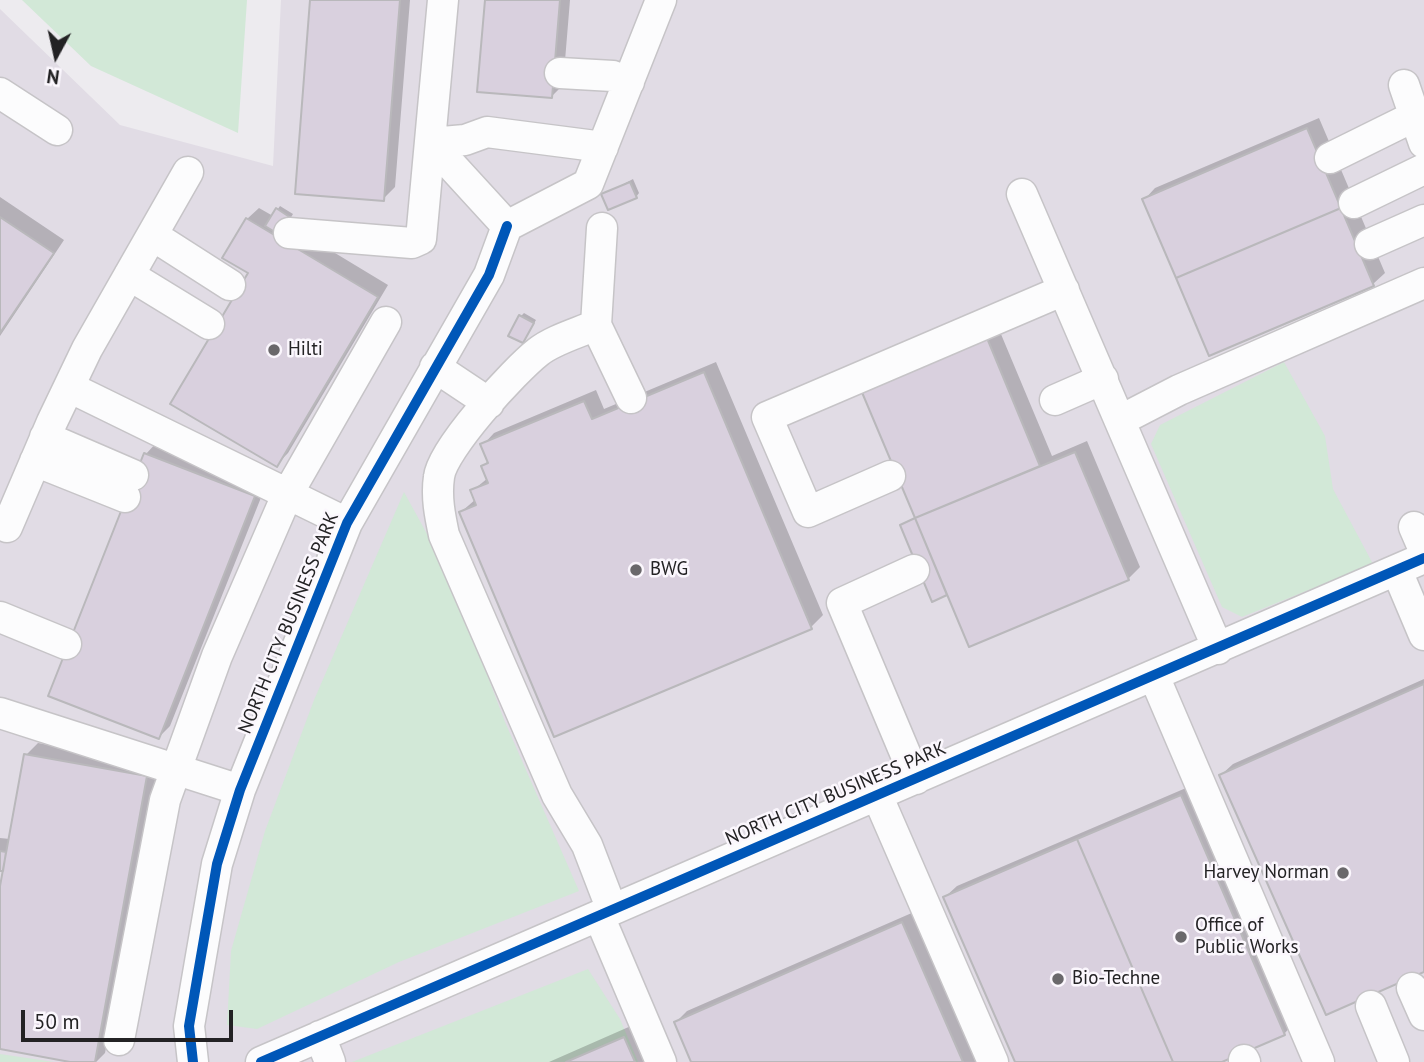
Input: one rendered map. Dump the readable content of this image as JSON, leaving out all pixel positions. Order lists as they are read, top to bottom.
{
  "streets": {
    "street": ["NORTH CITY BUSINESS PARK"]
  },
  "places": [
    "Hilti",
    "BWG",
    "Harvey Norman",
    "Office of Public Works",
    "Bio-Techne"
  ],
  "scale_bar": "50 m",
  "north": "bottom"
}
